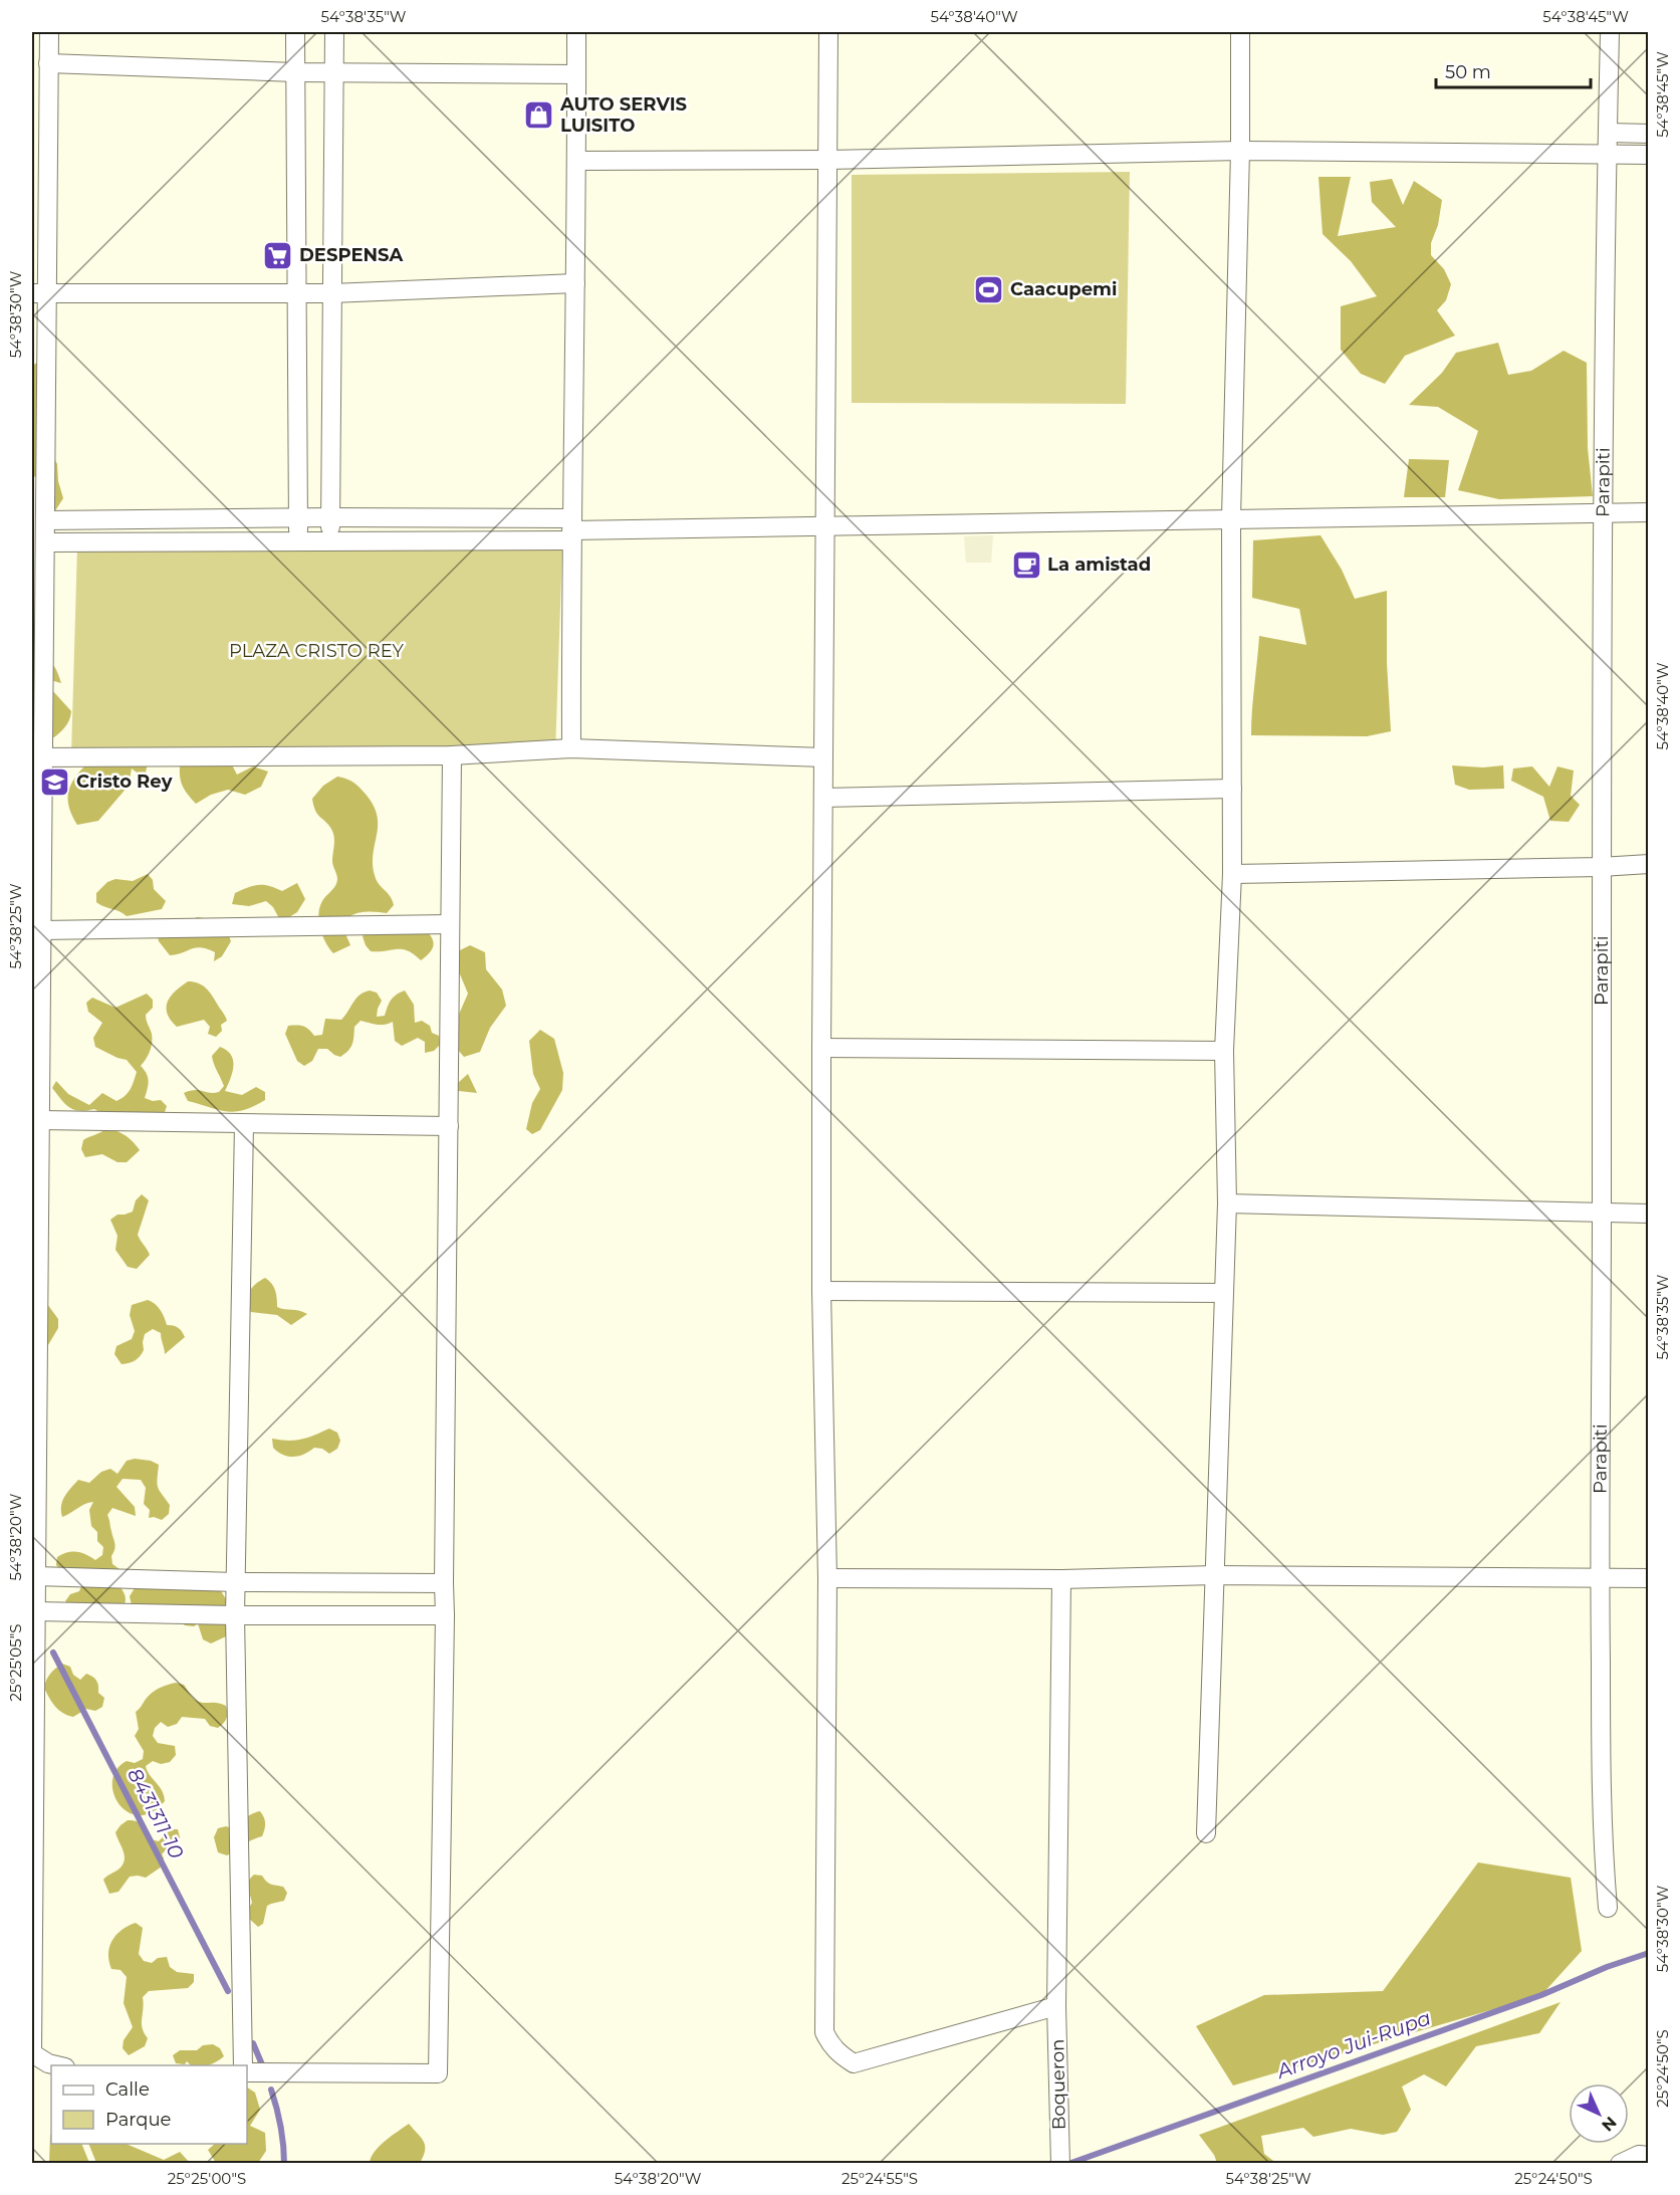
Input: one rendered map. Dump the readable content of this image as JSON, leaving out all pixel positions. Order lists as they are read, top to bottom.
{
  "streets": {
    "street": ["Parapiti", "Boqueron"]
  },
  "water": ["8431311-10", "Arroyo Jui-Rupa"],
  "parks": ["PLAZA CRISTO REY"],
  "places": {
    "shop": ["AUTO SERVIS LUISITO"],
    "supermarket": ["DESPENSA"],
    "sports": ["Caacupemi"],
    "cafe": ["La amistad"],
    "school or university": ["Cristo Rey"]
  },
  "legend": ["Calle", "Parque"],
  "scale_bar": "50 m",
  "north": "bottom right",
  "coordinates": [
    "54°38'35\"W",
    "54°38'40\"W",
    "54°38'45\"W",
    "54°38'30\"W",
    "54°38'25\"W",
    "54°38'20\"W",
    "25°25'05\"S",
    "25°24'50\"S",
    "25°25'00\"S",
    "25°24'55\"S"
  ]
}
